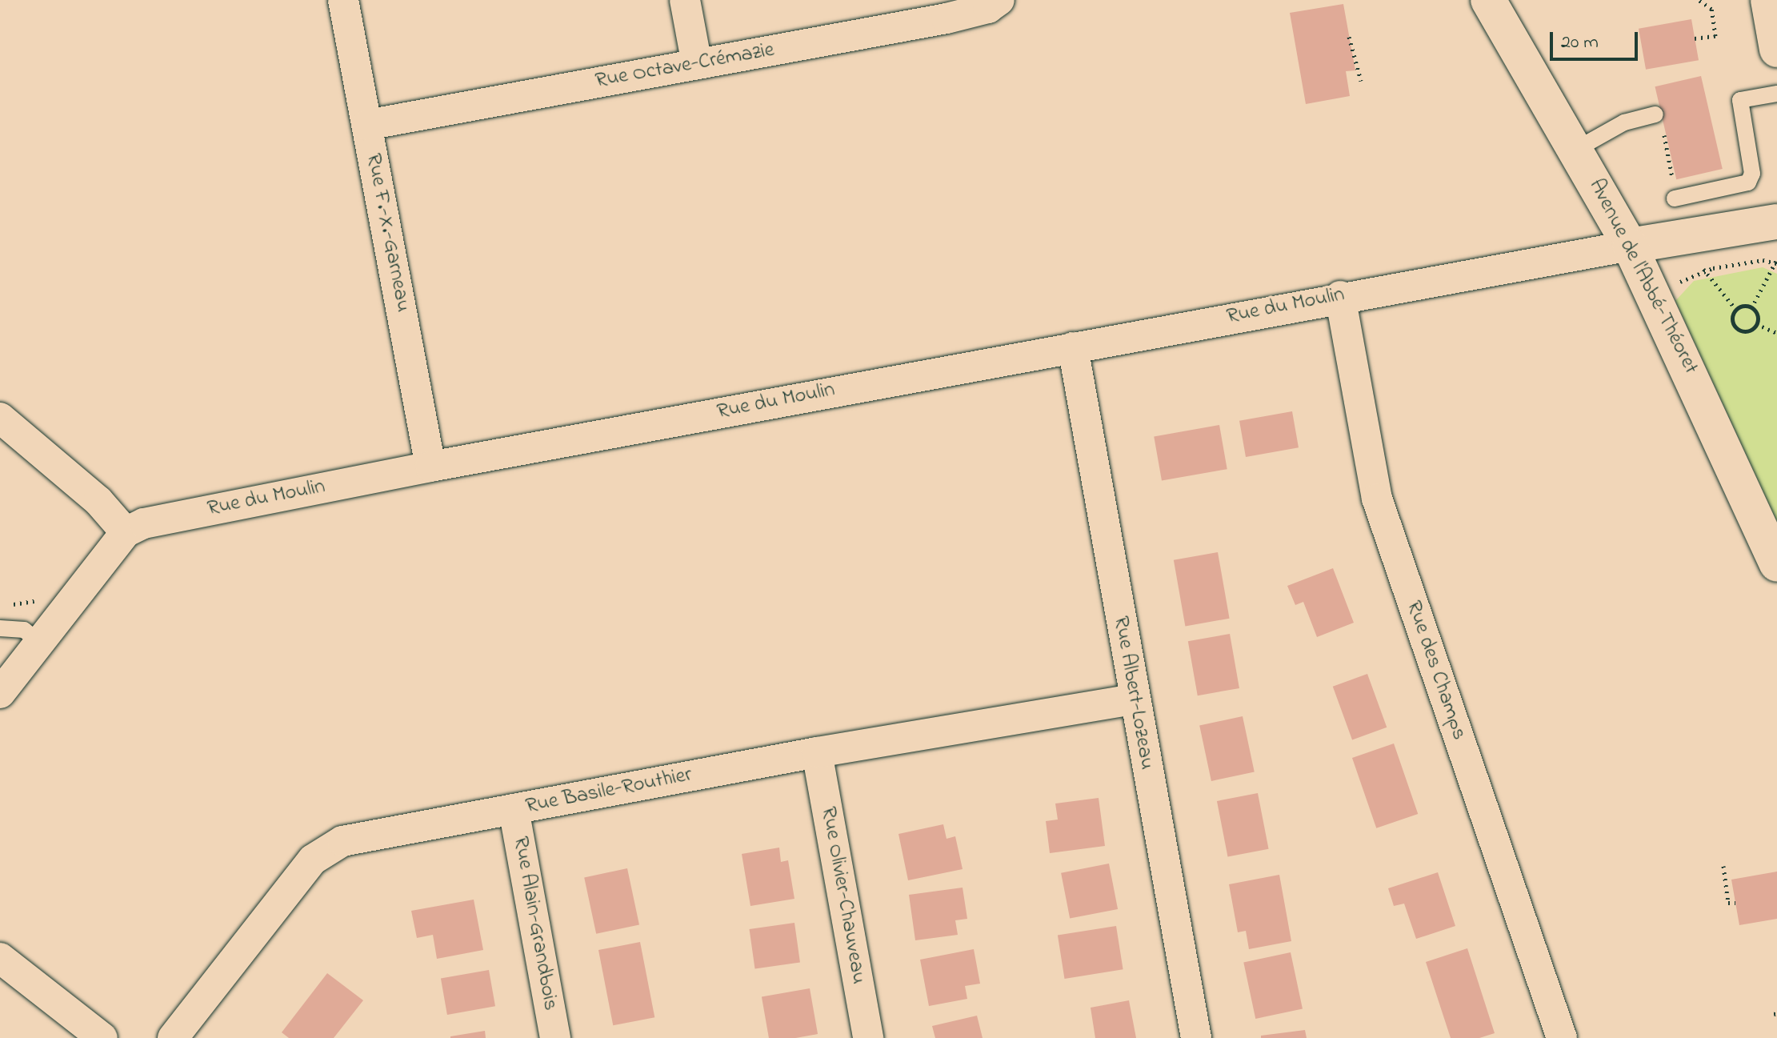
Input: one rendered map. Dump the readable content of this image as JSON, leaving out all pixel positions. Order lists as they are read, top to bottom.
{
  "streets": {
    "main road": ["Avenue de l'Abbé-Théoret"],
    "street": [
      "Rue Octave-Crémazie",
      "Rue F.-X.-Garneau",
      "Rue du Moulin",
      "Rue des Champs",
      "Rue Albert-Lozeau",
      "Rue Basile-Routhier",
      "Rue Olivier-Chauveau",
      "Rue Alain-Grandbois"
    ]
  },
  "crossings": [
    ["Rue Octave-Crémazie", "Rue F.-X.-Garneau"],
    ["Rue F.-X.-Garneau", "Rue du Moulin"],
    ["Avenue de l'Abbé-Théoret", "Rue du Moulin"],
    ["Rue du Moulin", "Rue des Champs"],
    ["Rue du Moulin", "Rue Albert-Lozeau"],
    ["Rue Albert-Lozeau", "Rue Basile-Routhier"],
    ["Rue Basile-Routhier", "Rue Olivier-Chauveau"],
    ["Rue Basile-Routhier", "Rue Alain-Grandbois"]
  ],
  "scale_bar": "20 m"
}
